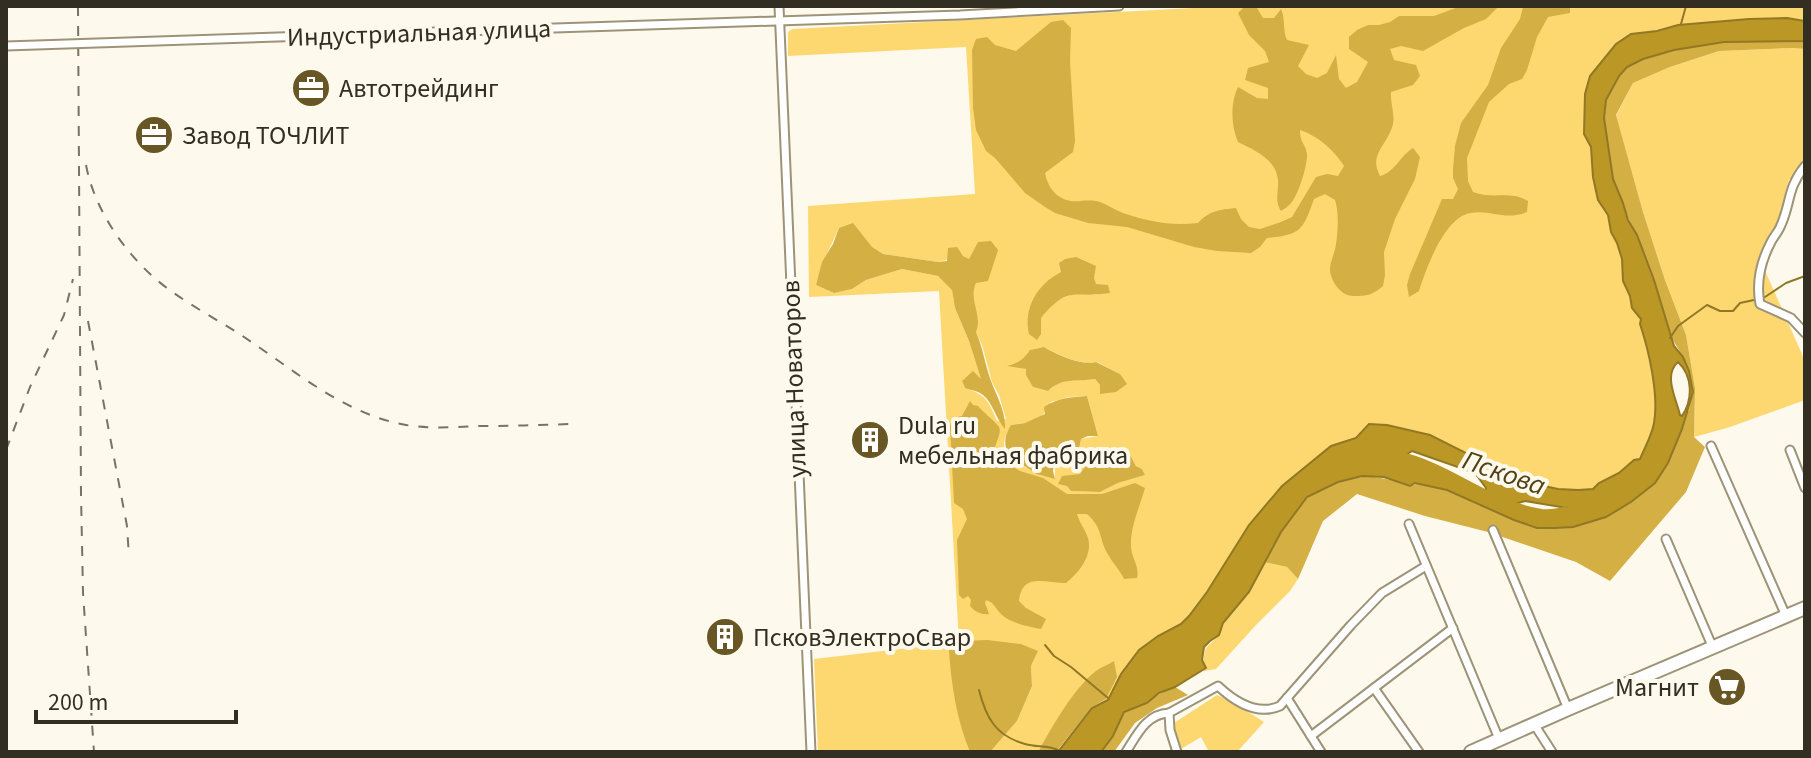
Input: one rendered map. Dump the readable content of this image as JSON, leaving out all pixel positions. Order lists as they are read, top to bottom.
{
  "streets": {
    "street": ["Индустриальная улица", "улица Новаторов"]
  },
  "crossings": [
    ["Индустриальная улица", "улица Новаторов"]
  ],
  "water": ["Пскова"],
  "places": {
    "office": ["Автотрейдинг", "Завод ТОЧЛИТ"],
    "building": ["Dula ru мебельная фабрика", "ПсковЭлектроСвар"],
    "supermarket": ["Магнит"]
  },
  "scale_bar": "200 m"
}
